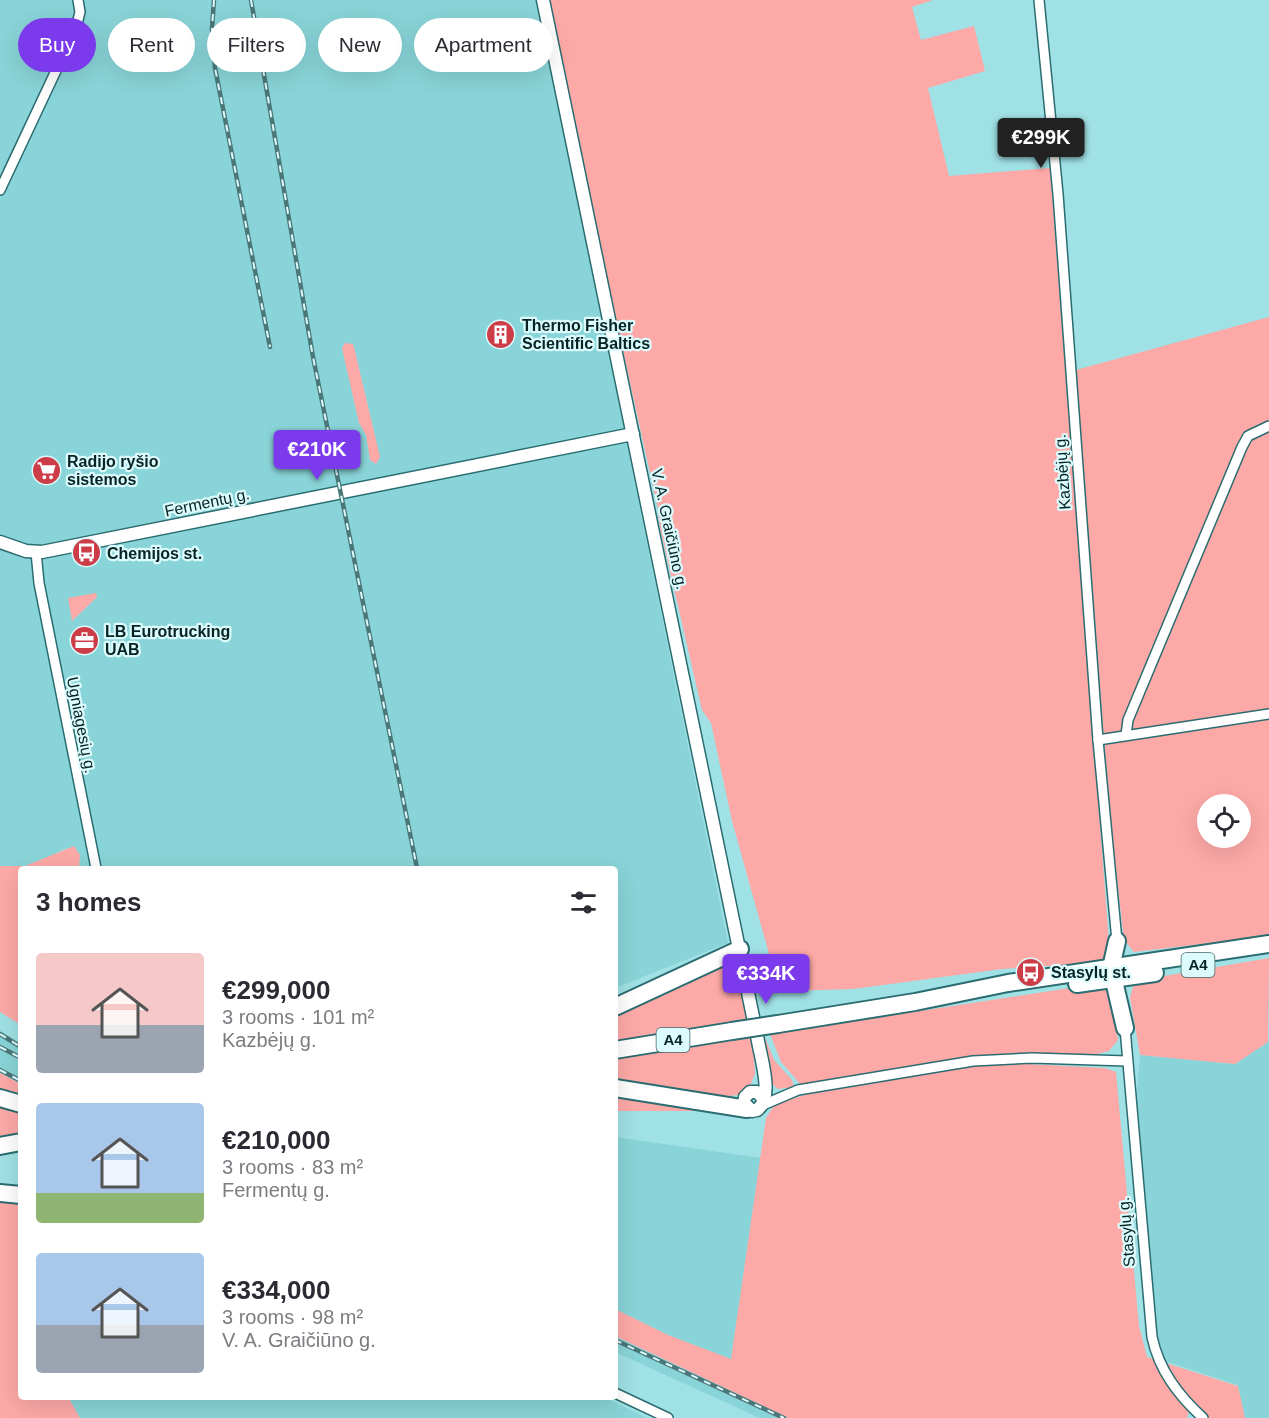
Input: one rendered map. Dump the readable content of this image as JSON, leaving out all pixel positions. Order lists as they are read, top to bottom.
{
  "streets": {
    "highway": ["A4"],
    "main road": ["Fermentų g.", "V. A. Graičiūno g."],
    "street": ["Kazbėjų g.", "Ugniagesių g.", "Stasylų g."]
  },
  "crossings": [
    ["Fermentų g.", "V. A. Graičiūno g."],
    ["Fermentų g.", "Ugniagesių g."]
  ],
  "places": {
    "building": ["Thermo Fisher Scientific Baltics"],
    "supermarket": ["Radijo ryšio sistemos"],
    "bus stop": ["Chemijos st.", "Stasylų st."],
    "office": ["LB Eurotrucking UAB"]
  },
  "page": {
    "chip": [
      "Buy",
      "Rent",
      "Filters",
      "New",
      "Apartment"
    ],
    "price": ["€299K", "€210K", "€334K"],
    "heading": "3 homes",
    "list": [
      {
        "name": "€299,000",
        "note": "3 rooms · 101 m² · Kazbėjų g."
      },
      {
        "name": "€210,000",
        "note": "3 rooms · 83 m² · Fermentų g."
      },
      {
        "name": "€334,000",
        "note": "3 rooms · 98 m² · V. A. Graičiūno g."
      }
    ]
  }
}
